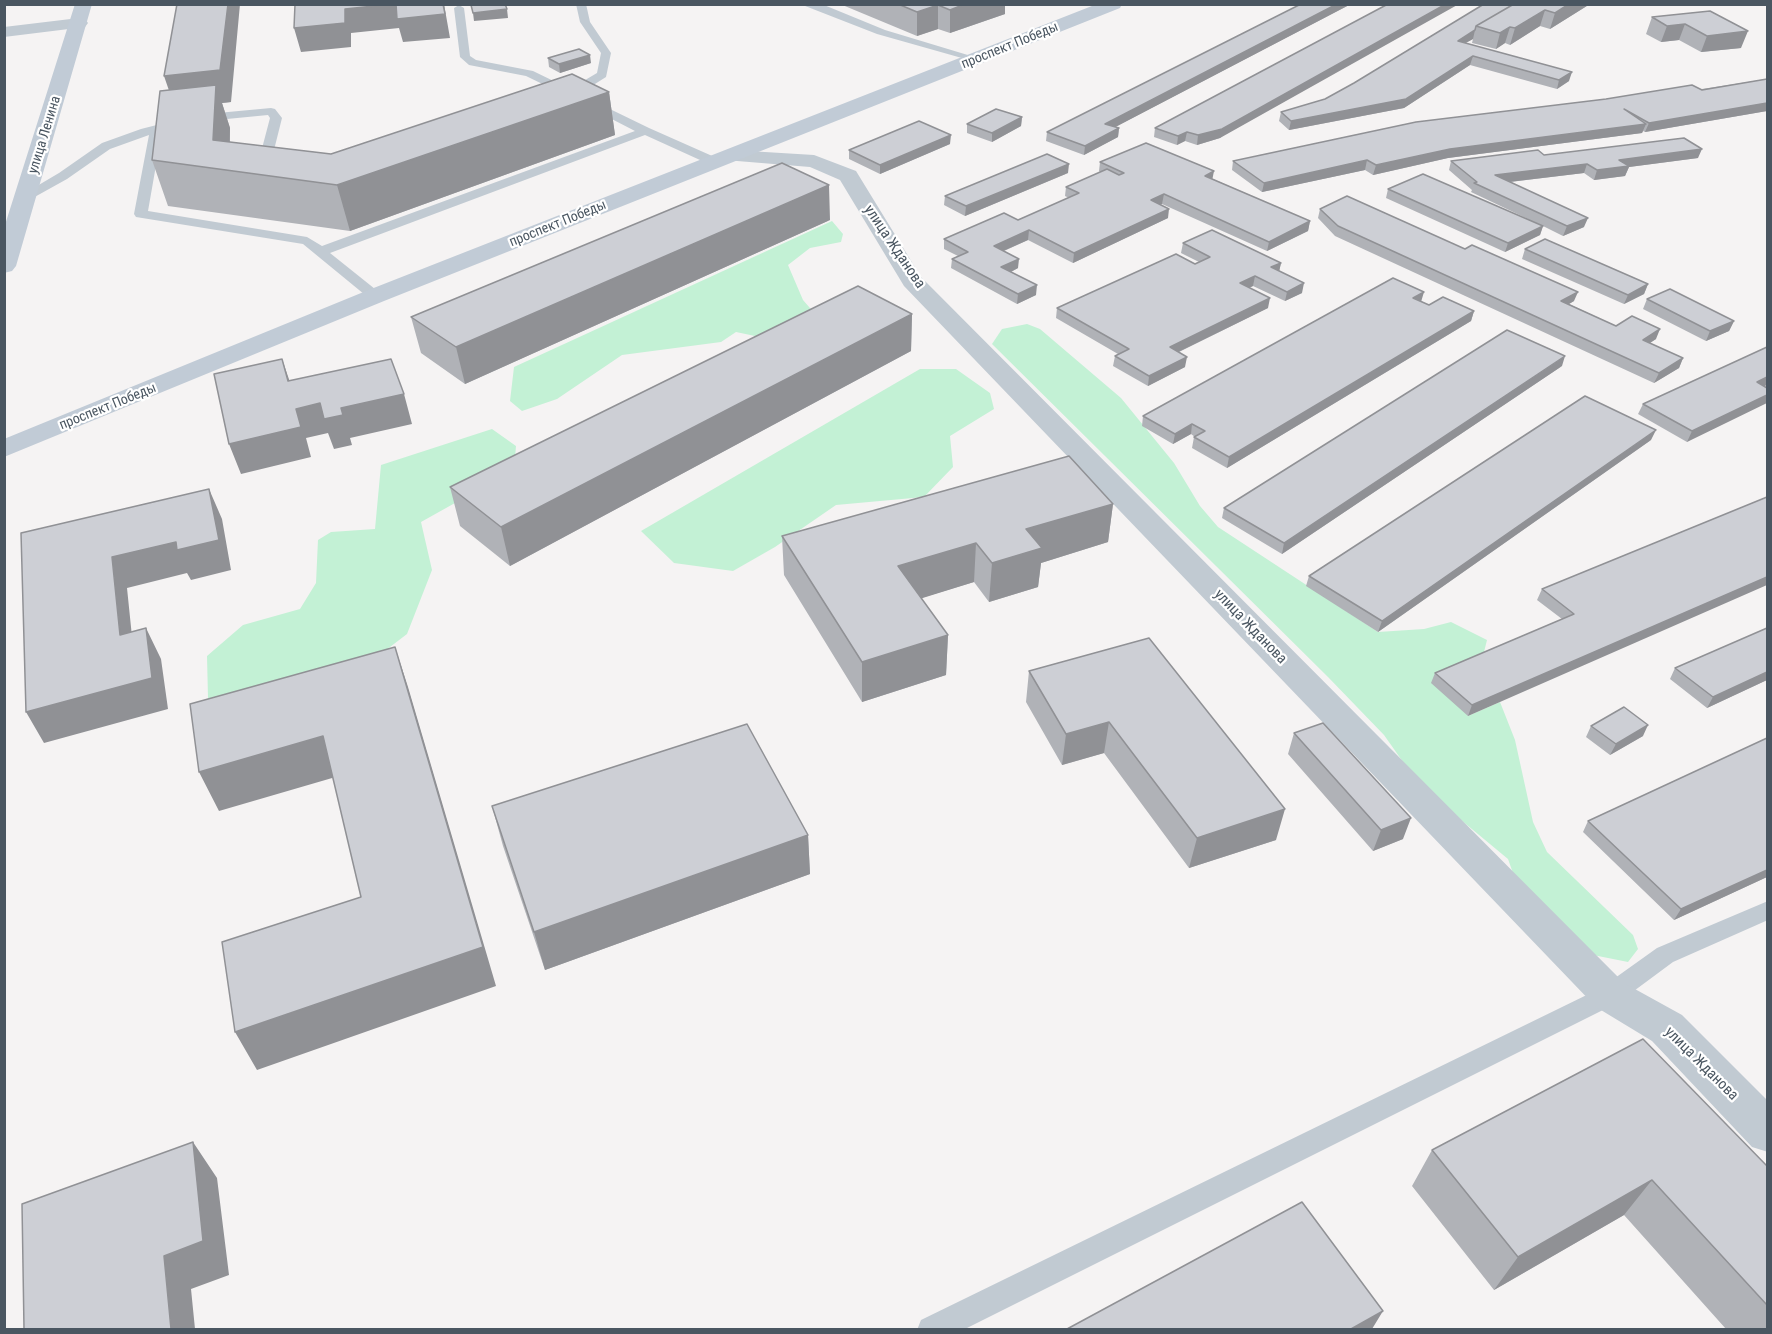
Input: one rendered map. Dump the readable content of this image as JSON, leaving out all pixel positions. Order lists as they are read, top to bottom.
{
  "streets": {
    "street": ["проспект Победы", "улица Ленина", "улица Жданова"]
  },
  "crossings": [
    ["проспект Победы", "улица Жданова"]
  ]
}
